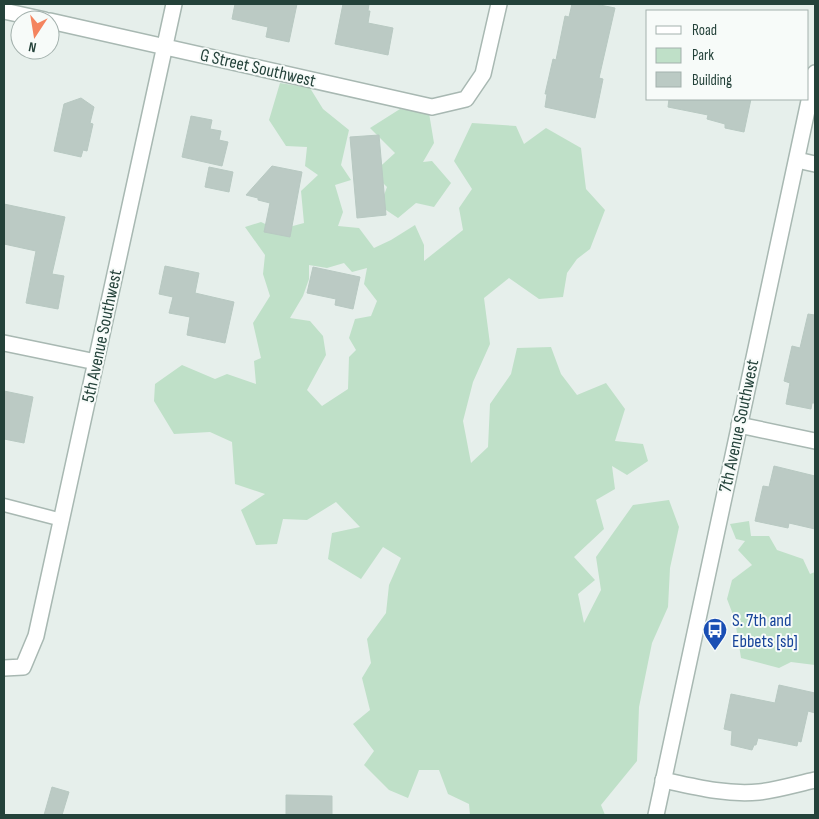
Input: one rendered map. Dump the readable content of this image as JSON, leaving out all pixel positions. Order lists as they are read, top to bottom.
{
  "streets": {
    "street": ["G Street Southwest", "5th Avenue Southwest", "7th Avenue Southwest"]
  },
  "crossings": [
    ["G Street Southwest", "5th Avenue Southwest"]
  ],
  "places": {
    "bus stop": ["S. 7th and Ebbets [sb]"]
  },
  "legend": ["Road", "Park", "Building"],
  "north": "bottom"
}
